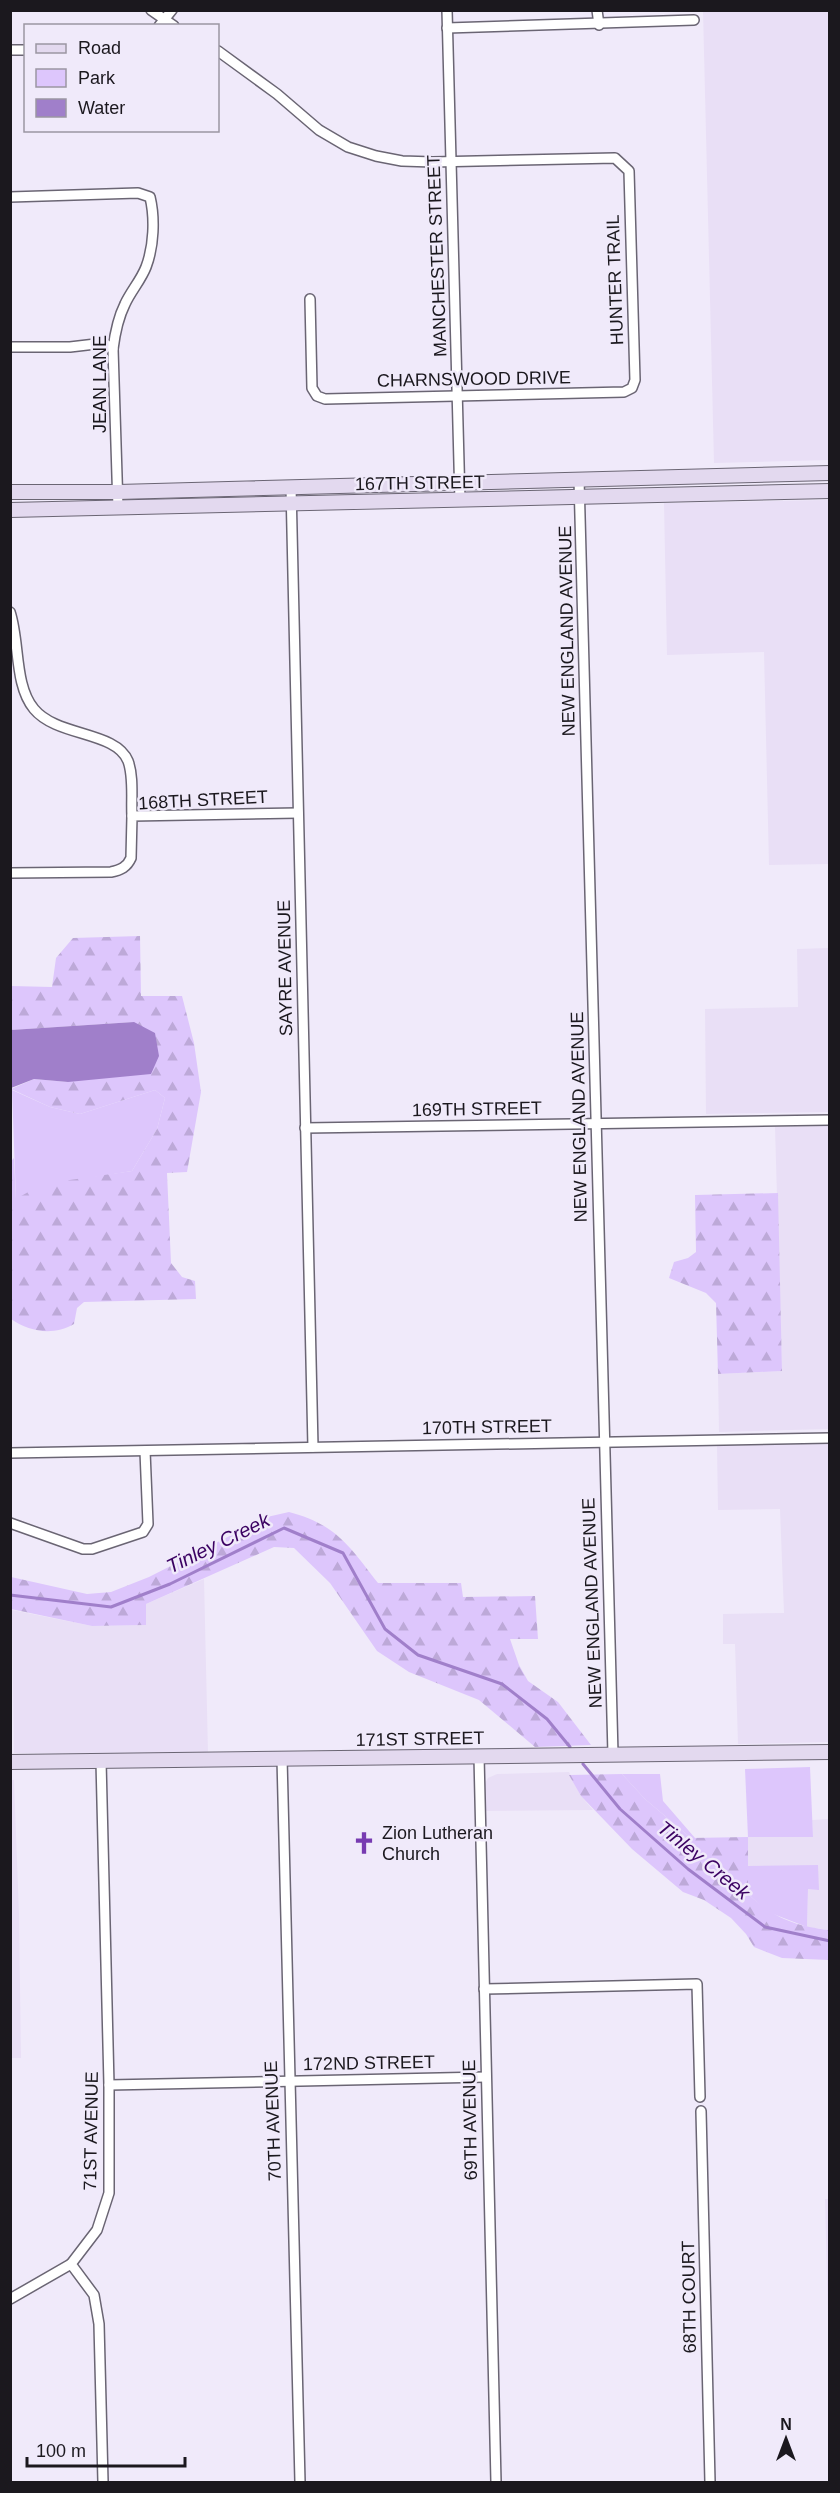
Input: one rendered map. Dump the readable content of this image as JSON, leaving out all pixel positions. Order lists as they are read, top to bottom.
{
  "streets": {
    "main road": ["167TH STREET", "171ST STREET"],
    "street": [
      "MANCHESTER STREET",
      "HUNTER TRAIL",
      "CHARNSWOOD DRIVE",
      "JEAN LANE",
      "NEW ENGLAND AVENUE",
      "168TH STREET",
      "SAYRE AVENUE",
      "169TH STREET",
      "170TH STREET",
      "172ND STREET",
      "69TH AVENUE",
      "70TH AVENUE",
      "71ST AVENUE",
      "68TH COURT"
    ]
  },
  "crossings": [
    ["MANCHESTER STREET", "HUNTER TRAIL"],
    ["MANCHESTER STREET", "CHARNSWOOD DRIVE"],
    ["MANCHESTER STREET", "167TH STREET"],
    ["HUNTER TRAIL", "CHARNSWOOD DRIVE"],
    ["JEAN LANE", "167TH STREET"],
    ["167TH STREET", "NEW ENGLAND AVENUE"],
    ["167TH STREET", "SAYRE AVENUE"],
    ["NEW ENGLAND AVENUE", "169TH STREET"],
    ["NEW ENGLAND AVENUE", "170TH STREET"],
    ["NEW ENGLAND AVENUE", "171ST STREET"],
    ["168TH STREET", "SAYRE AVENUE"],
    ["SAYRE AVENUE", "169TH STREET"],
    ["SAYRE AVENUE", "170TH STREET"],
    ["171ST STREET", "69TH AVENUE"],
    ["171ST STREET", "70TH AVENUE"],
    ["171ST STREET", "71ST AVENUE"],
    ["172ND STREET", "69TH AVENUE"],
    ["172ND STREET", "70TH AVENUE"],
    ["172ND STREET", "71ST AVENUE"]
  ],
  "water": ["Tinley Creek"],
  "places": {
    "church": ["Zion Lutheran Church"]
  },
  "legend": ["Road", "Park", "Water"],
  "scale_bar": "100 m",
  "north": "top"
}
